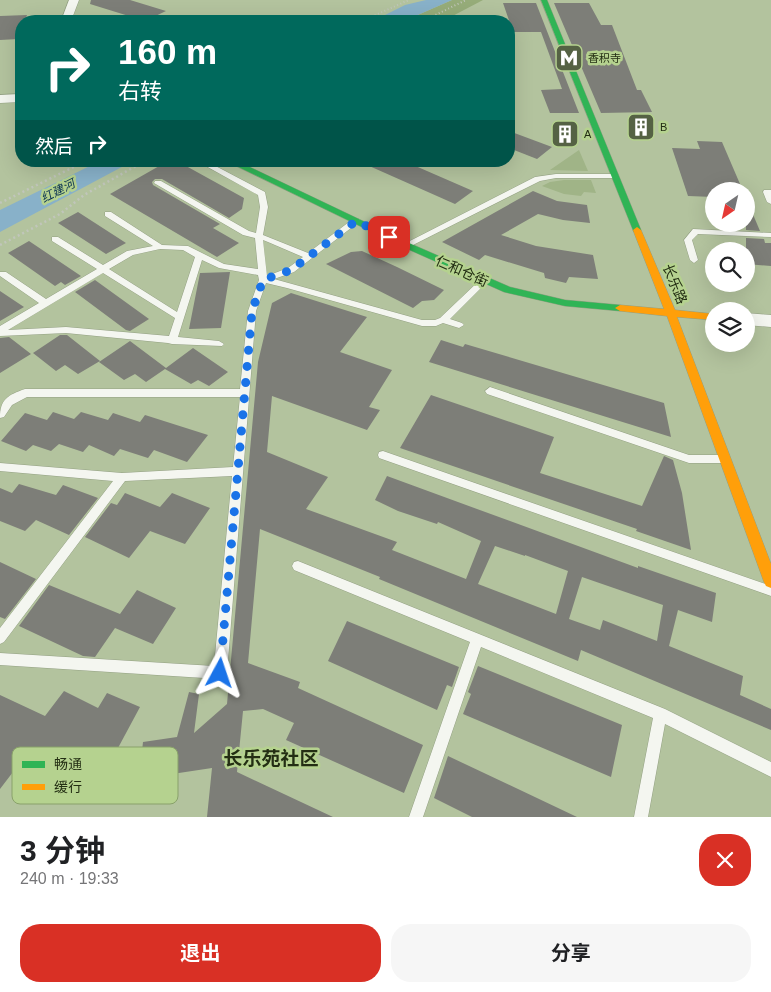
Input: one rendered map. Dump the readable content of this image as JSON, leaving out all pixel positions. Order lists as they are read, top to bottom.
{
  "streets": {
    "street": ["仁和仓街", "长乐路"]
  },
  "crossings": [
    ["仁和仓街", "长乐路"]
  ],
  "districts": ["长乐苑社区"],
  "water": ["红建河"],
  "places": {
    "metro station": ["香积寺"],
    "building": ["B", "A"]
  },
  "legend": ["畅通", "缓行"],
  "north": "bottom left",
  "page": {
    "turn": ["160 m", "右转"],
    "then": "然后",
    "heading": ["3 分钟", "240 m · 19:33"],
    "buttons": ["退出", "分享"]
  }
}
